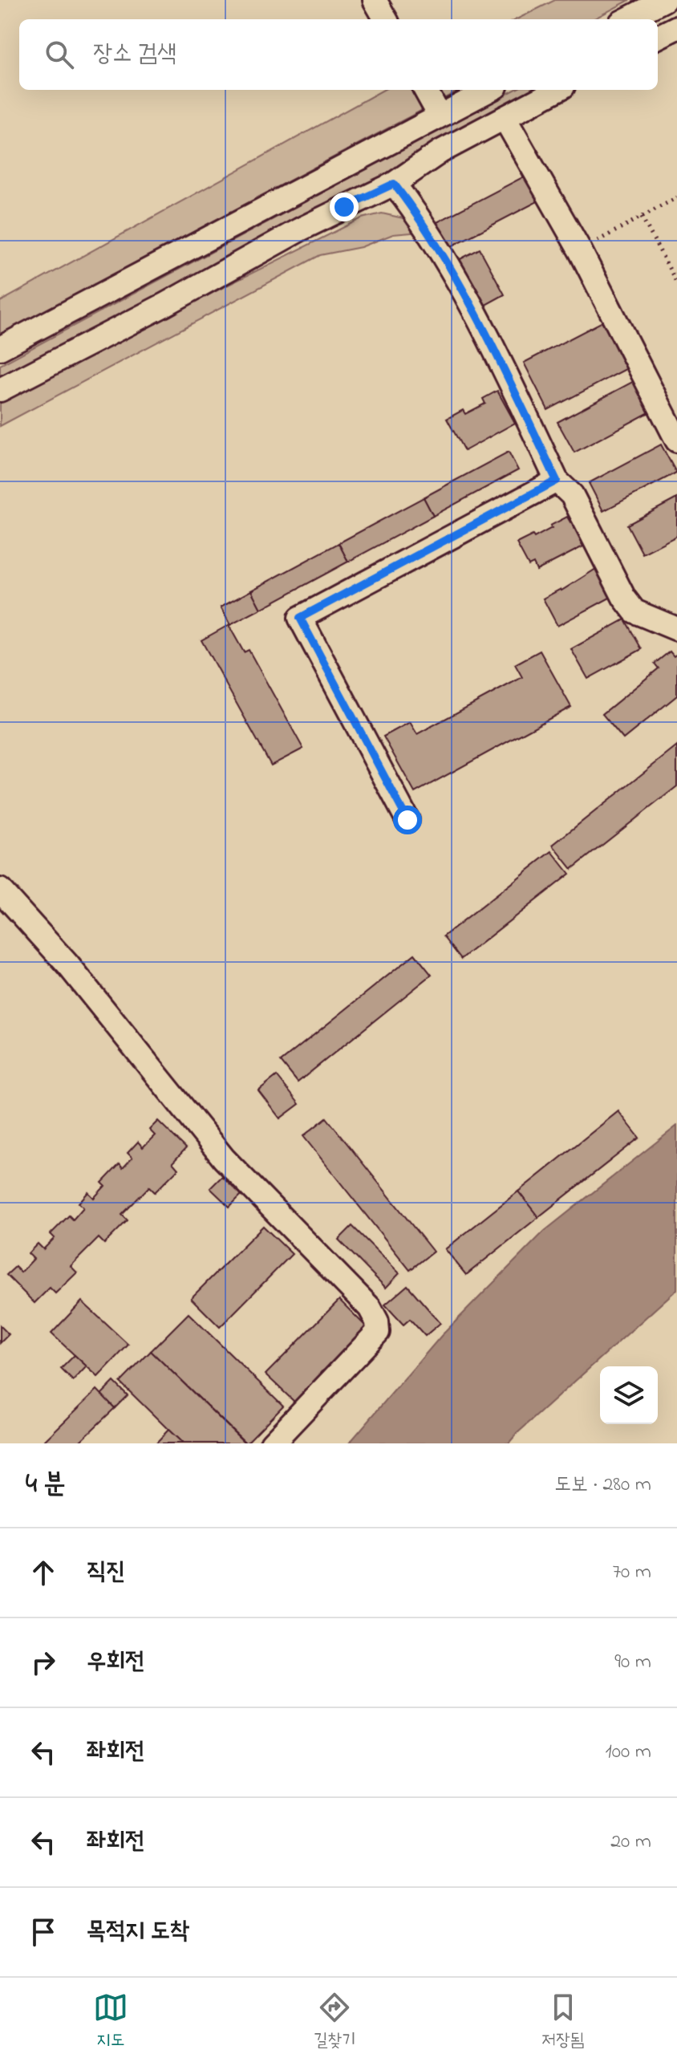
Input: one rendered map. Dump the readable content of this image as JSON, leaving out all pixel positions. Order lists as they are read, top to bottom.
{
  "page": {
    "search": "장소 검색",
    "heading": ["4 분", "도보 · 280 m"],
    "list": [
      ["직진", "70 m"],
      ["우회전", "90 m"],
      ["좌회전", "100 m"],
      ["좌회전", "20 m"],
      "목적지 도착"
    ],
    "nav": ["지도", "길찾기", "저장됨"]
  }
}
